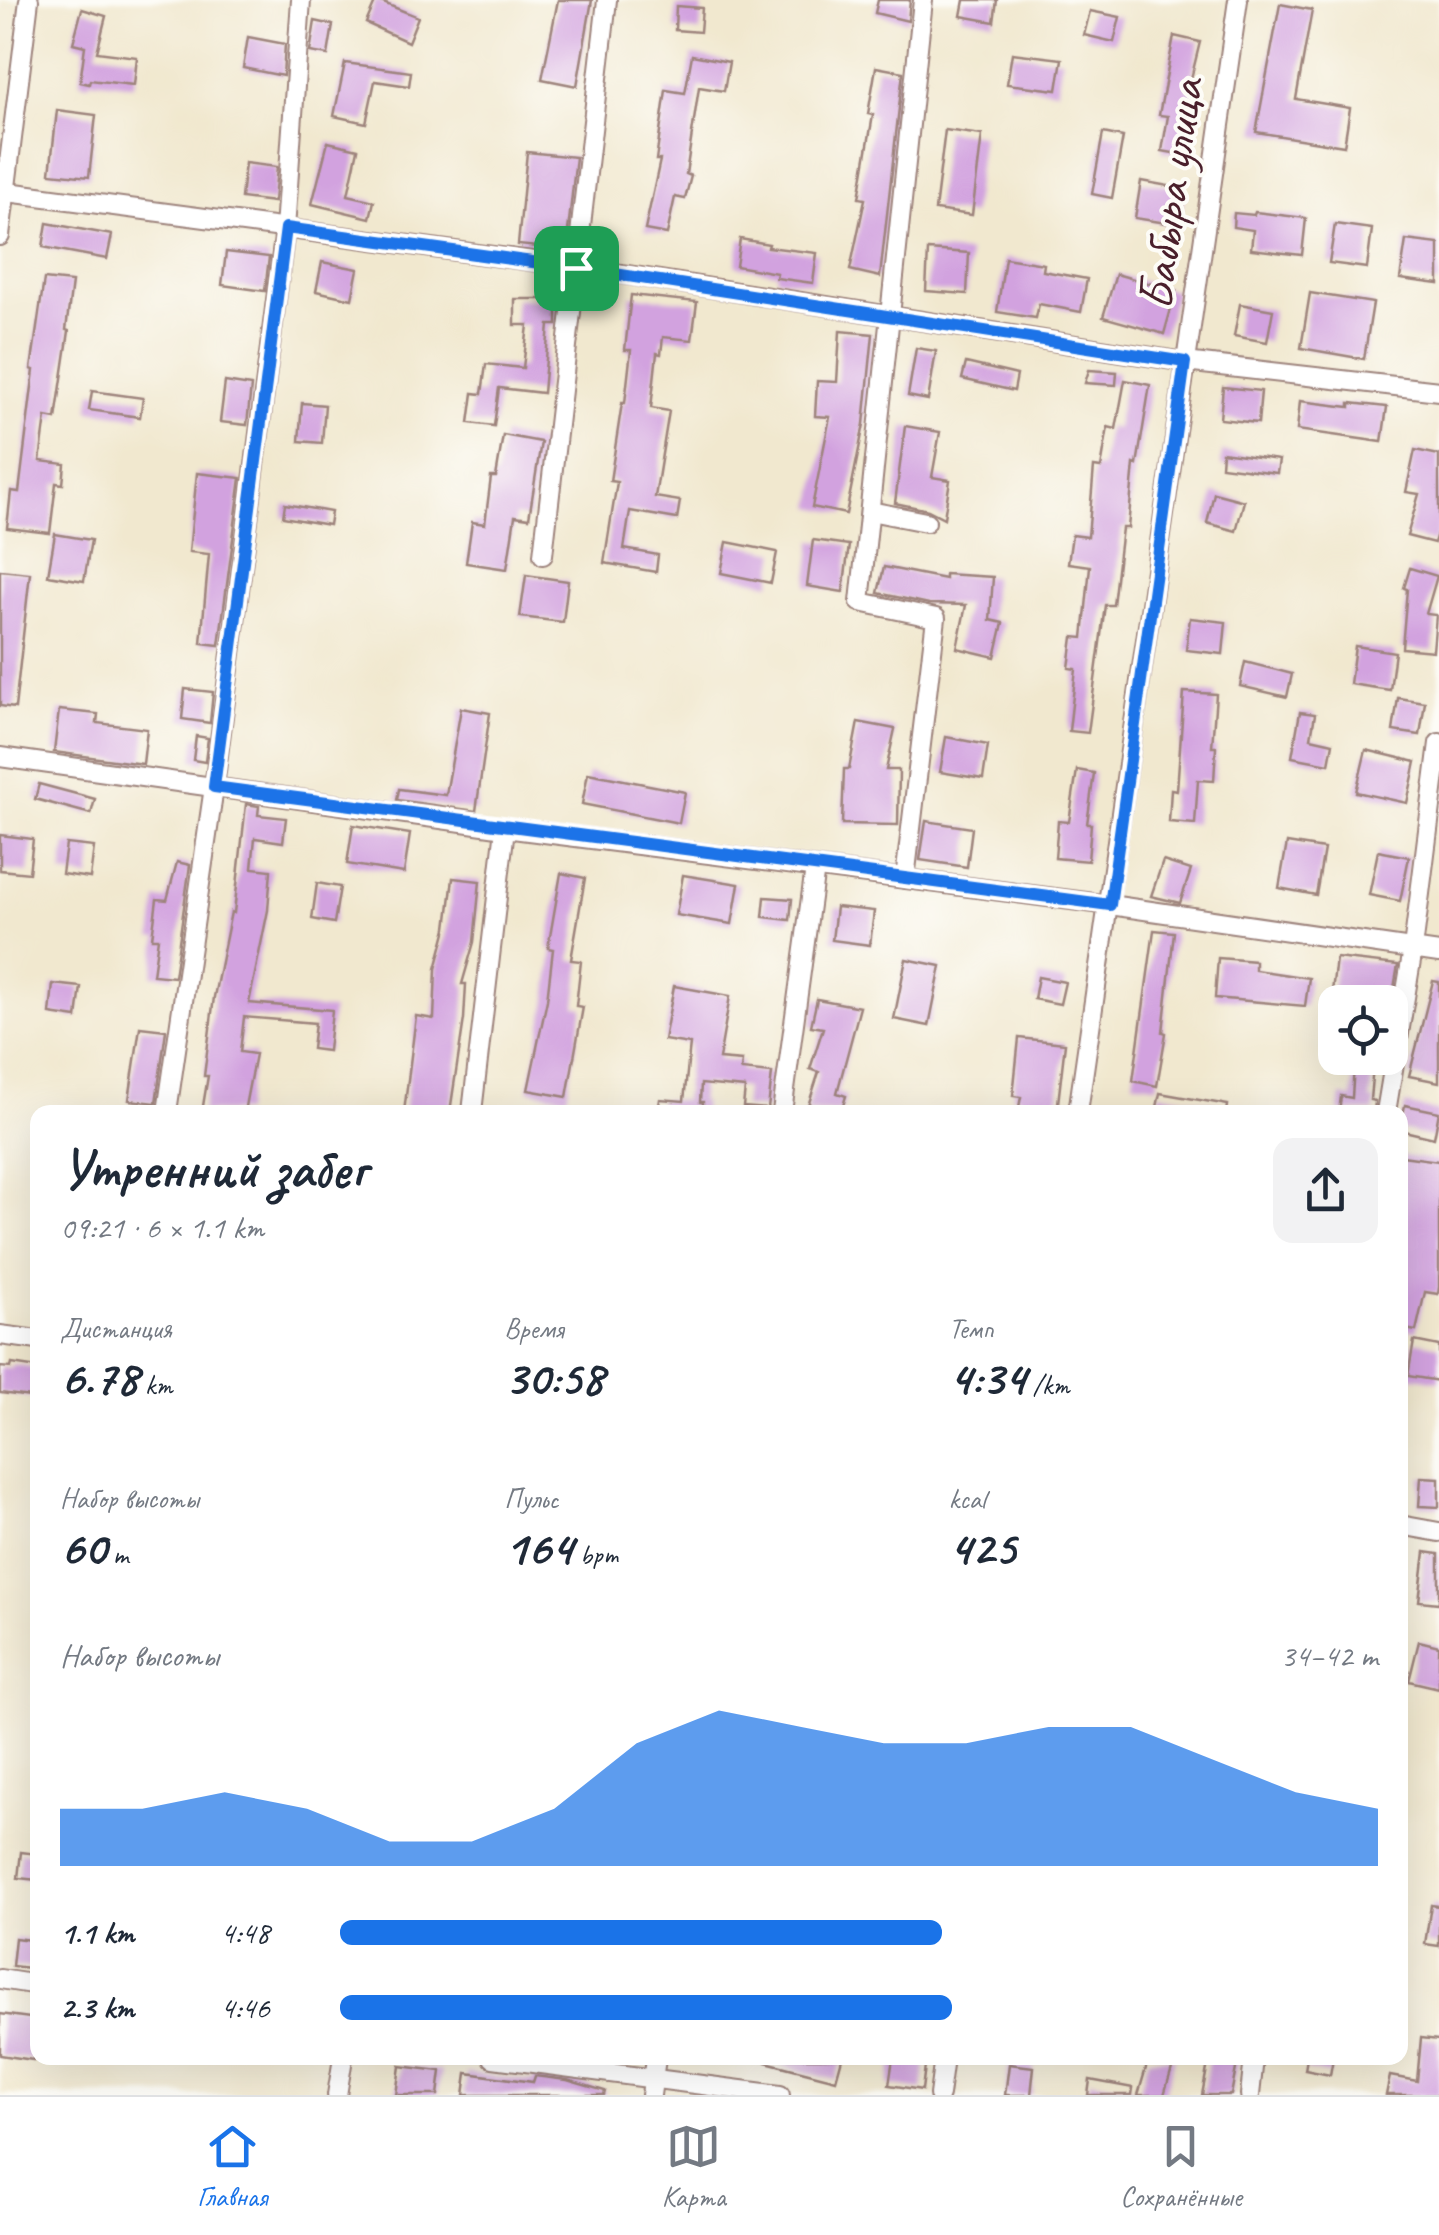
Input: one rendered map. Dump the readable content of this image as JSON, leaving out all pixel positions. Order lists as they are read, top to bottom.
{
  "streets": {
    "street": ["Бабыра улица"]
  },
  "page": {
    "heading": ["Утренний забег", "09:21 · 6 × 1.1 km"],
    "stats": [
      ["Дистанция", "6.78 km"],
      ["Время", "30:58"],
      ["Темп", "4:34 /km"],
      ["Набор высоты", "60 m"],
      ["Пульс", "164 bpm"],
      ["kcal", "425"]
    ],
    "chart": ["Набор высоты", "34–42 m"],
    "list": [
      {
        "name": "1.1 km",
        "note": "4:48"
      },
      {
        "name": "2.3 km",
        "note": "4:46"
      }
    ],
    "tabs": ["Главная", "Карта", "Сохранённые"]
  }
}
